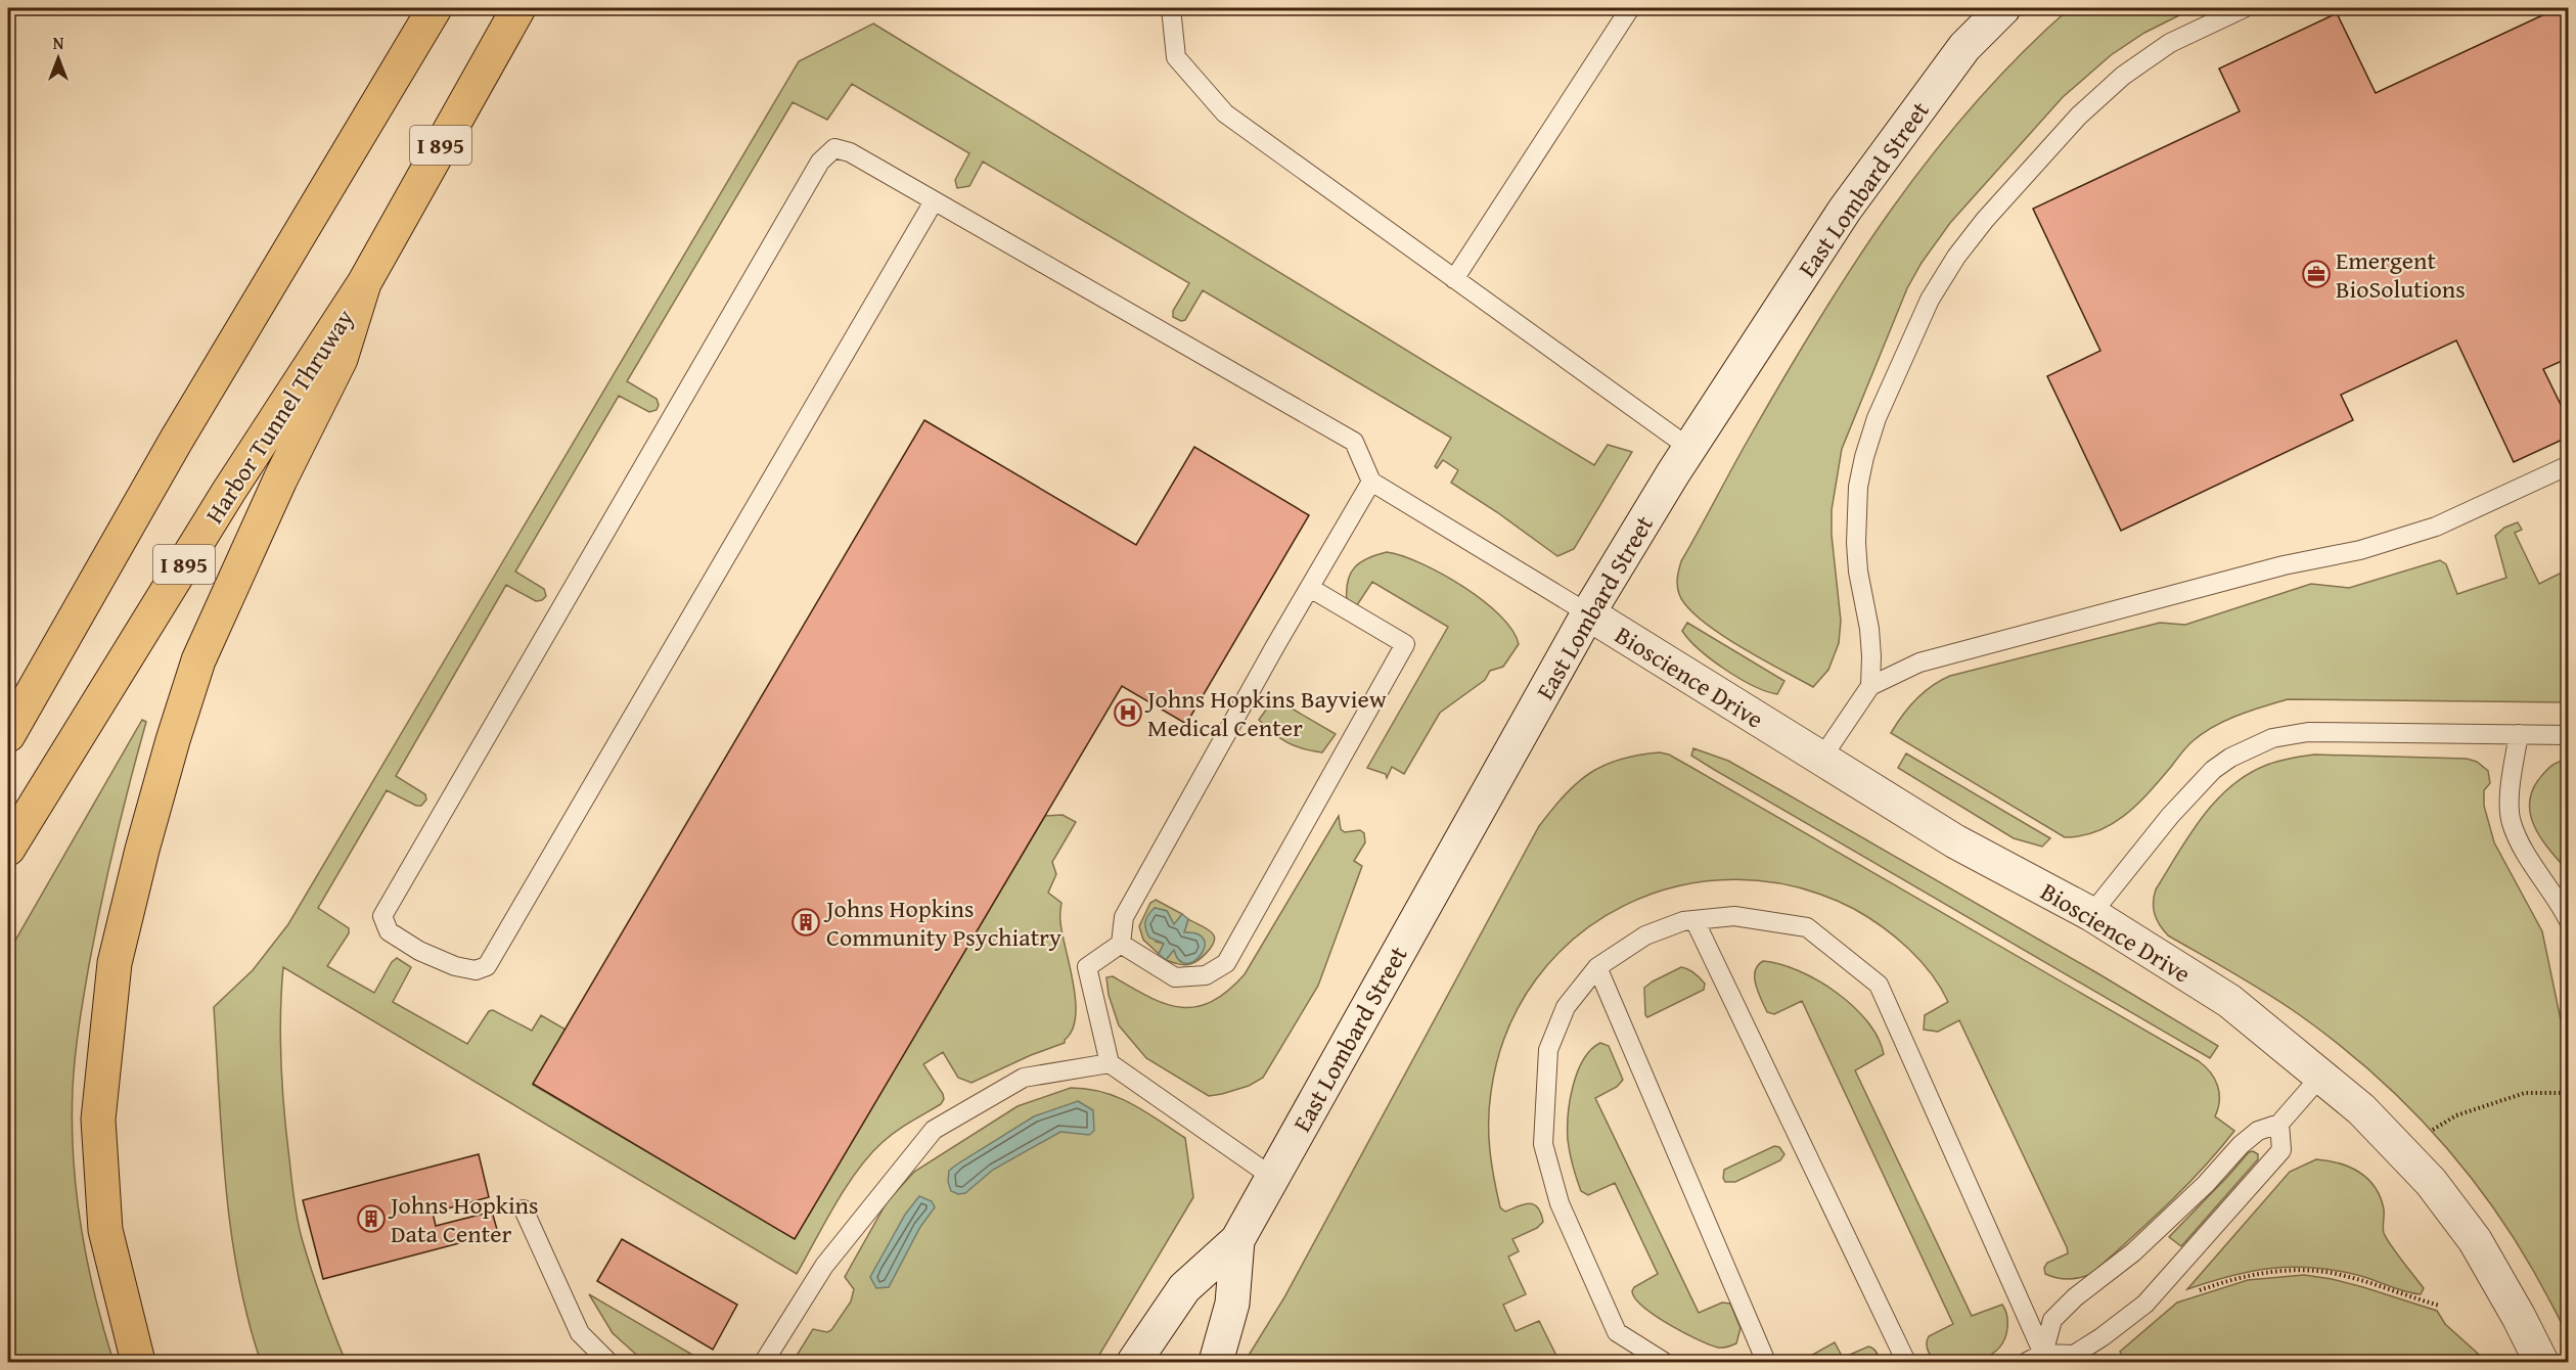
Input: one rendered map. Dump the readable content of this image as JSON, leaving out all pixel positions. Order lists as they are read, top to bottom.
{
  "streets": {
    "highway": ["I 895", "Harbor Tunnel Thruway"],
    "main road": ["East Lombard Street", "Bioscience Drive"]
  },
  "crossings": [
    ["East Lombard Street", "Bioscience Drive"]
  ],
  "places": {
    "office": ["Emergent BioSolutions"],
    "hospital": ["Johns Hopkins Bayview Medical Center"],
    "building": ["Johns Hopkins Community Psychiatry", "Johns Hopkins Data Center"]
  },
  "north": "top"
}
